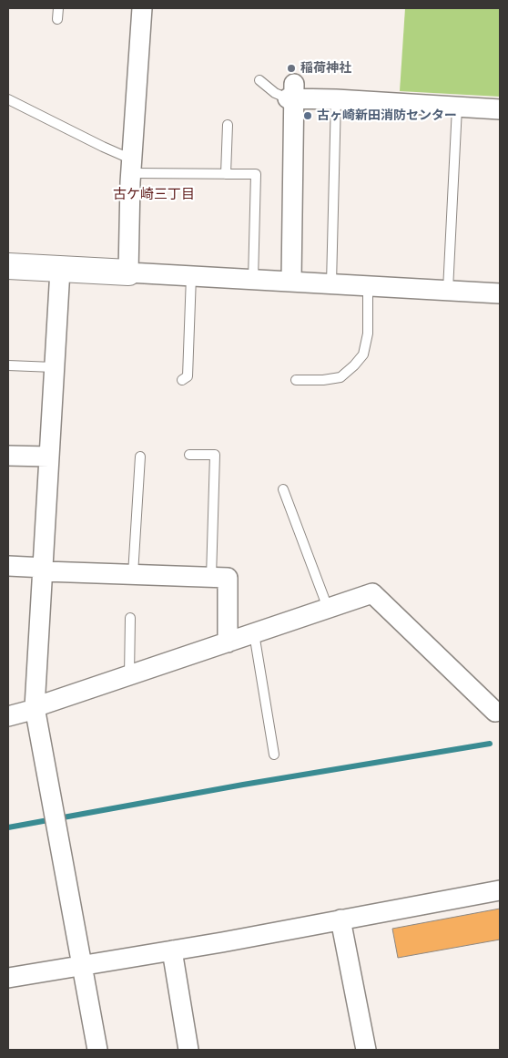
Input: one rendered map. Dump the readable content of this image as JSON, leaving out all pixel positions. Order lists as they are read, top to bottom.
{
  "districts": ["古ケ崎三丁目"],
  "places": ["稲荷神社", "古ヶ崎新田消防センター"]
}
